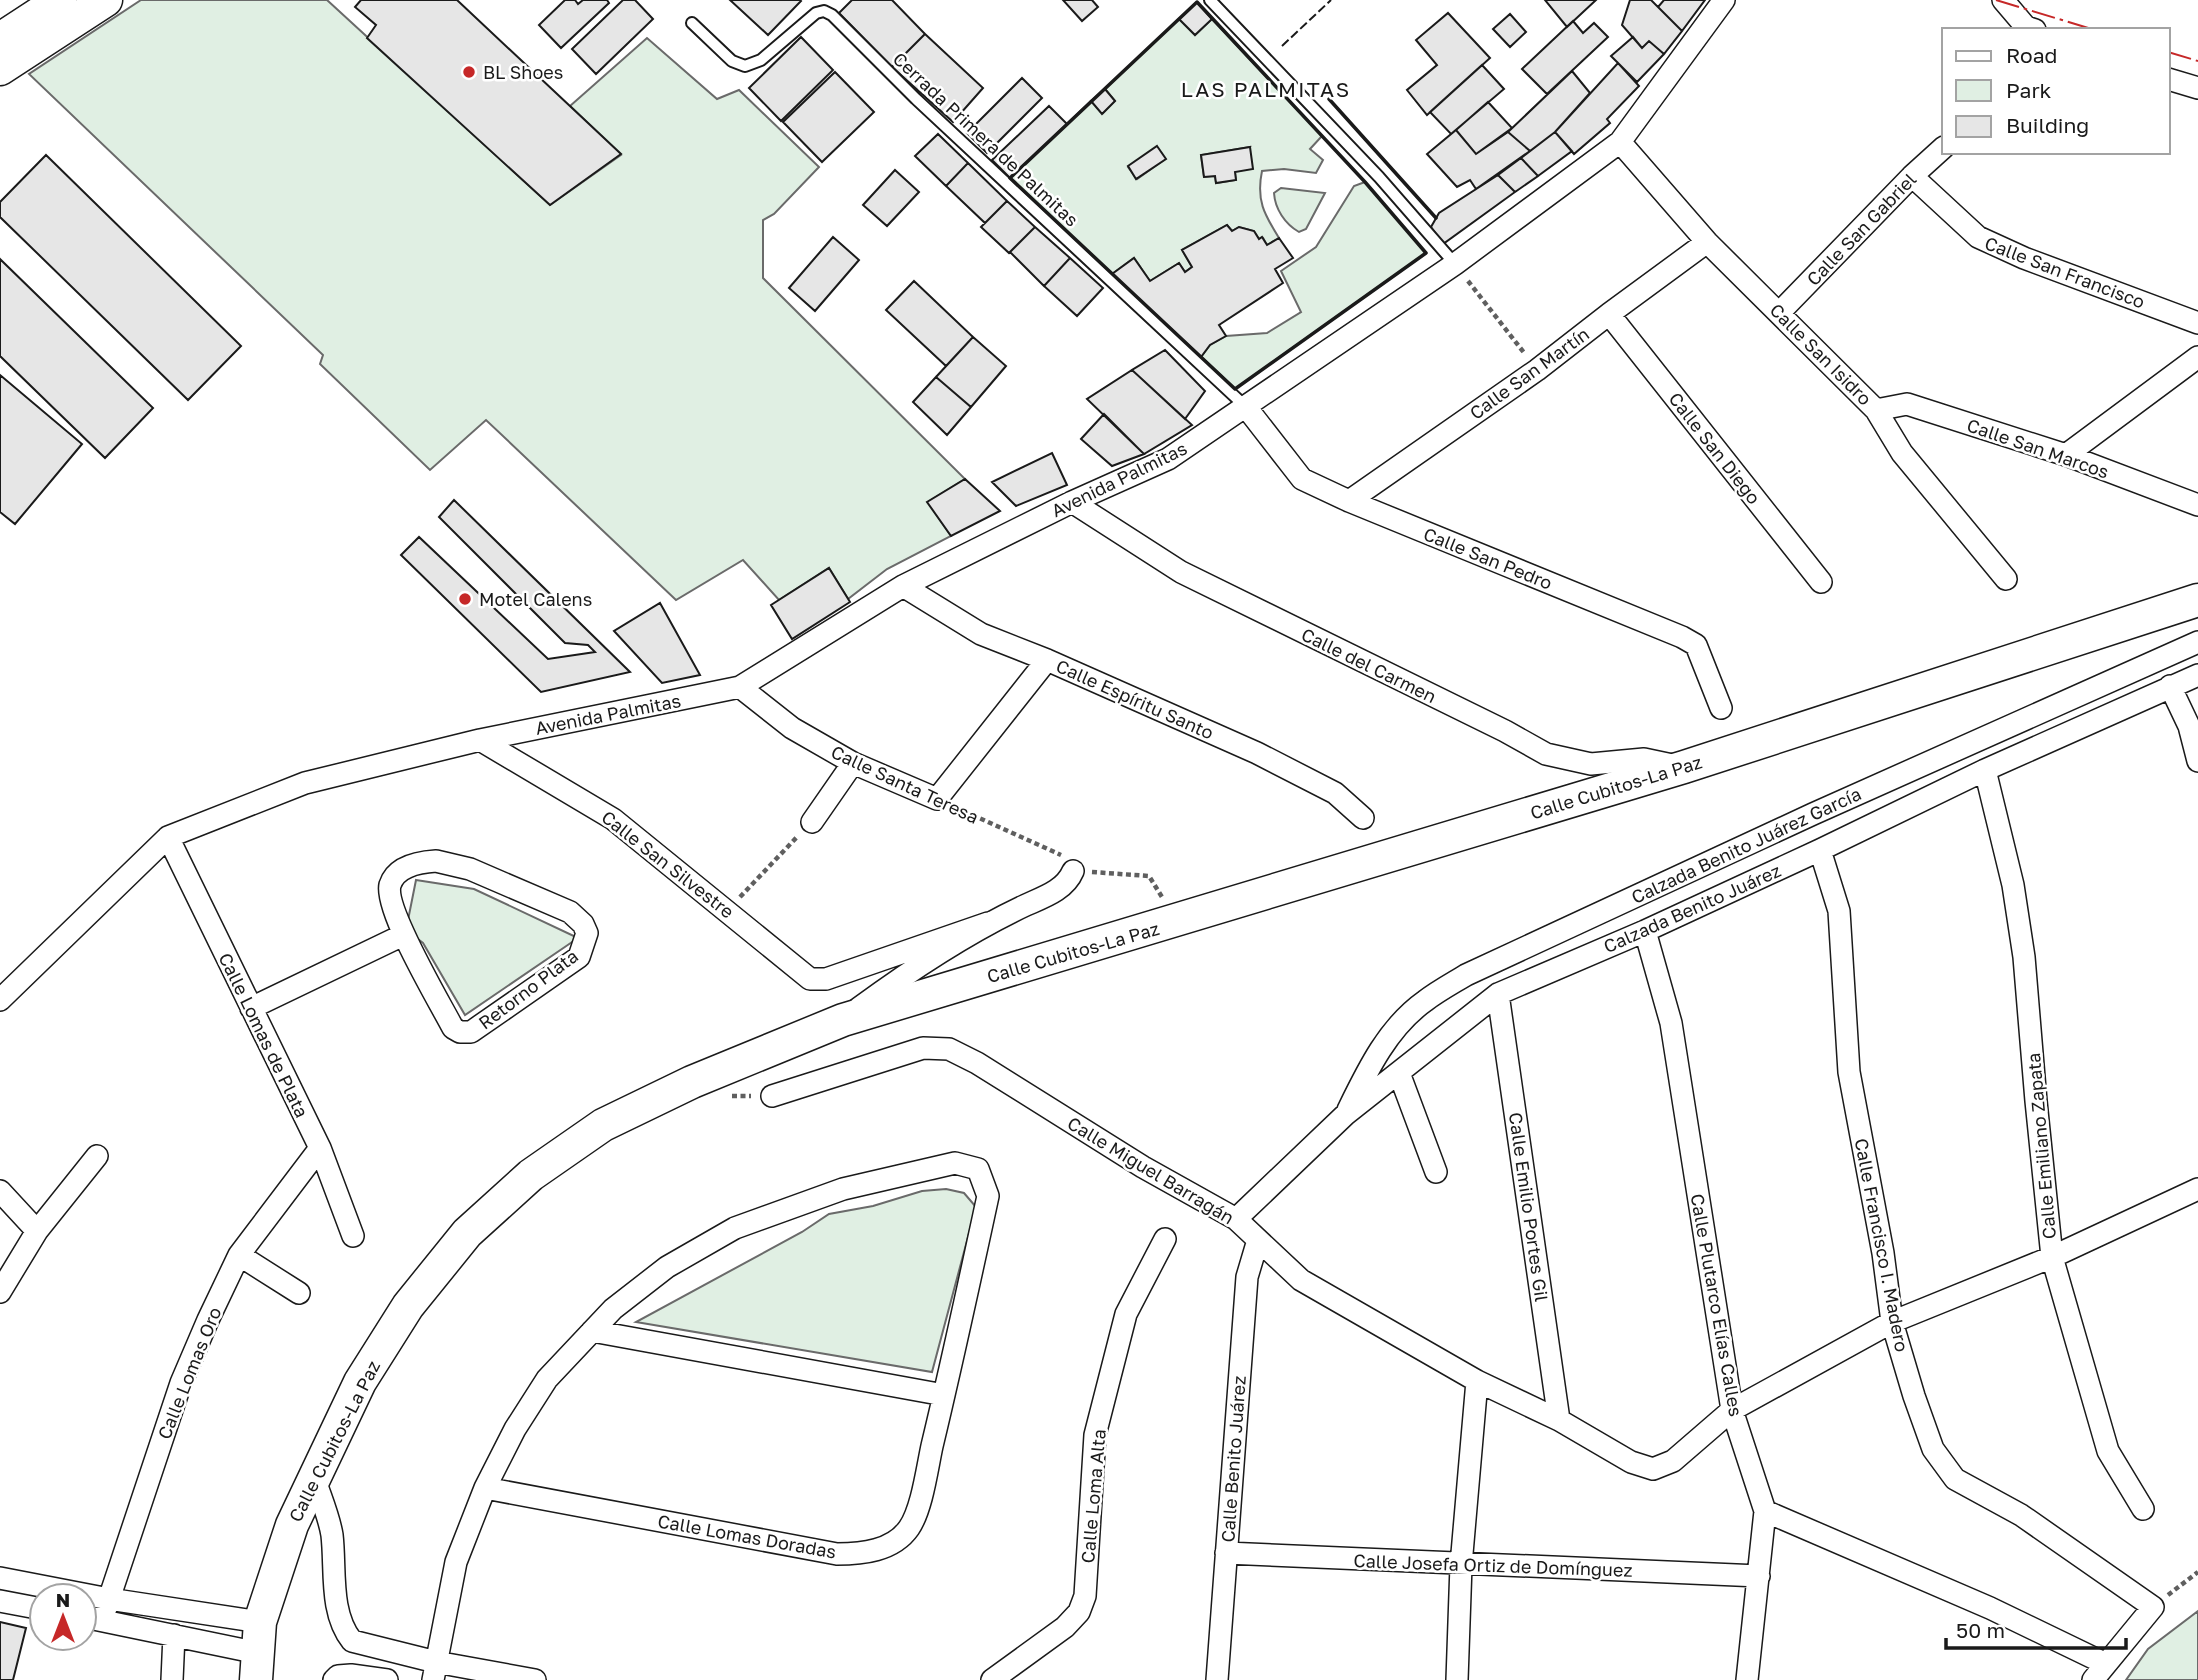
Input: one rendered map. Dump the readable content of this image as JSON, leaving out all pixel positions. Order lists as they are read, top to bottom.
{
  "streets": {
    "main road": ["Calle Cubitos-La Paz"],
    "street": [
      "Calle San Gabriel",
      "Calle San Francisco",
      "Calle San Isidro",
      "Calle San Martín",
      "Calle San Diego",
      "Calle San Marcos",
      "Avenida Palmitas",
      "Calle San Pedro",
      "Calle del Carmen",
      "Calle Espíritu Santo",
      "Calle Santa Teresa",
      "Calzada Benito Juárez García",
      "Calle San Silvestre",
      "Calzada Benito Juárez",
      "Retorno Plata",
      "Calle Lomas de Plata",
      "Calle Emiliano Zapata",
      "Calle Miguel Barragán",
      "Calle Emilio Portes Gil",
      "Calle Francisco I. Madero",
      "Calle Plutarco Elías Calles",
      "Calle Lomas Oro",
      "Calle Benito Juárez",
      "Calle Loma Alta",
      "Calle Lomas Doradas",
      "Calle Josefa Ortiz de Domínguez"
    ],
    "lane": ["Cerrada Primera de Palmitas"]
  },
  "crossings": [
    ["Cerrada Primera de Palmitas", "Avenida Palmitas"],
    ["Cerrada Primera de Palmitas", "Calle San Pedro"],
    ["Calle San Gabriel", "Calle San Francisco"],
    ["Calle San Gabriel", "Calle San Isidro"],
    ["Calle San Isidro", "Calle San Martín"],
    ["Calle San Isidro", "Calle San Marcos"],
    ["Calle San Isidro", "Avenida Palmitas"],
    ["Calle San Martín", "Calle San Diego"],
    ["Calle San Martín", "Calle San Pedro"],
    ["Avenida Palmitas", "Calle San Pedro"],
    ["Avenida Palmitas", "Calle del Carmen"],
    ["Avenida Palmitas", "Calle Espíritu Santo"],
    ["Avenida Palmitas", "Calle Santa Teresa"],
    ["Avenida Palmitas", "Calle San Silvestre"],
    ["Avenida Palmitas", "Calle Lomas de Plata"],
    ["Calle del Carmen", "Calle Cubitos-La Paz"],
    ["Calzada Benito Juárez García", "Calzada Benito Juárez"],
    ["Calzada Benito Juárez", "Calle Emiliano Zapata"],
    ["Calzada Benito Juárez", "Calle Miguel Barragán"],
    ["Calzada Benito Juárez", "Calle Emilio Portes Gil"],
    ["Calzada Benito Juárez", "Calle Francisco I. Madero"],
    ["Calzada Benito Juárez", "Calle Plutarco Elías Calles"],
    ["Calle Lomas de Plata", "Calle Lomas Oro"],
    ["Calle Miguel Barragán", "Calle Emilio Portes Gil"],
    ["Calle Miguel Barragán", "Calle Plutarco Elías Calles"],
    ["Calle Miguel Barragán", "Calle Benito Juárez"],
    ["Calle Plutarco Elías Calles", "Calle Josefa Ortiz de Domínguez"],
    ["Calle Benito Juárez", "Calle Josefa Ortiz de Domínguez"]
  ],
  "districts": ["LAS PALMITAS"],
  "places": ["BL Shoes", "Motel Calens"],
  "legend": ["Road", "Park", "Building"],
  "scale_bar": "50 m",
  "north": "top"
}
